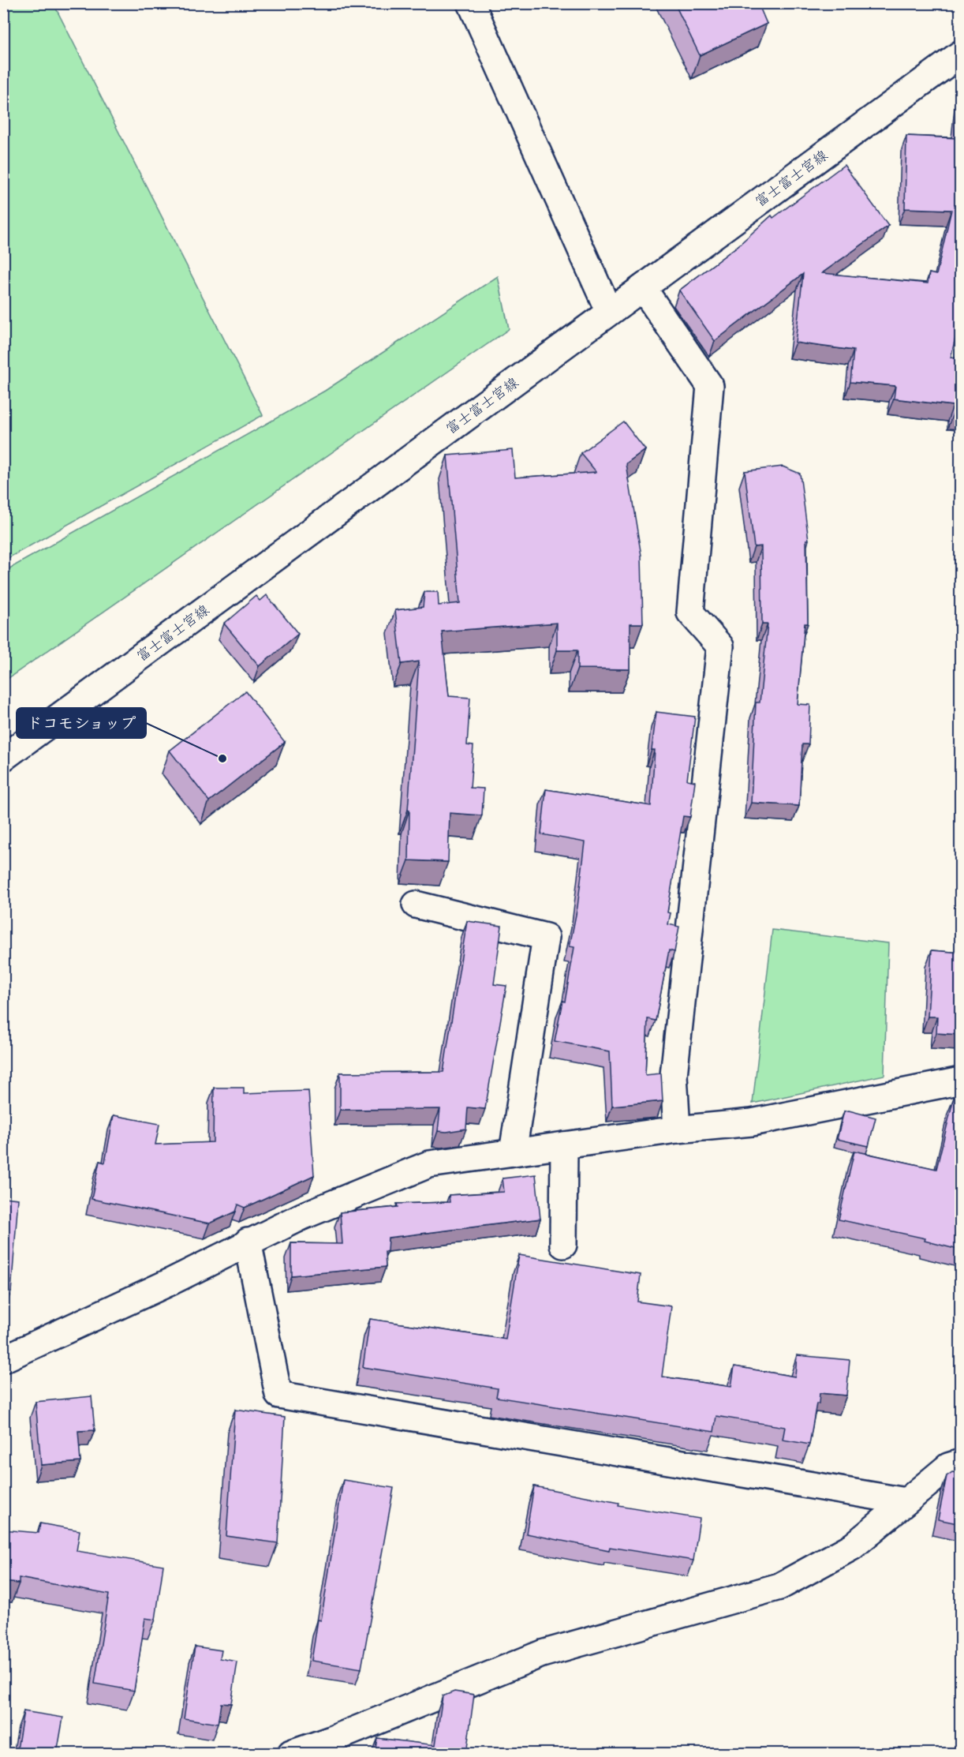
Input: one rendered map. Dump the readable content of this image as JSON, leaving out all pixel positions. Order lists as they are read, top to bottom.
{
  "streets": {
    "street": ["富士富士宮線"]
  },
  "places": ["ドコモショップ"]
}
